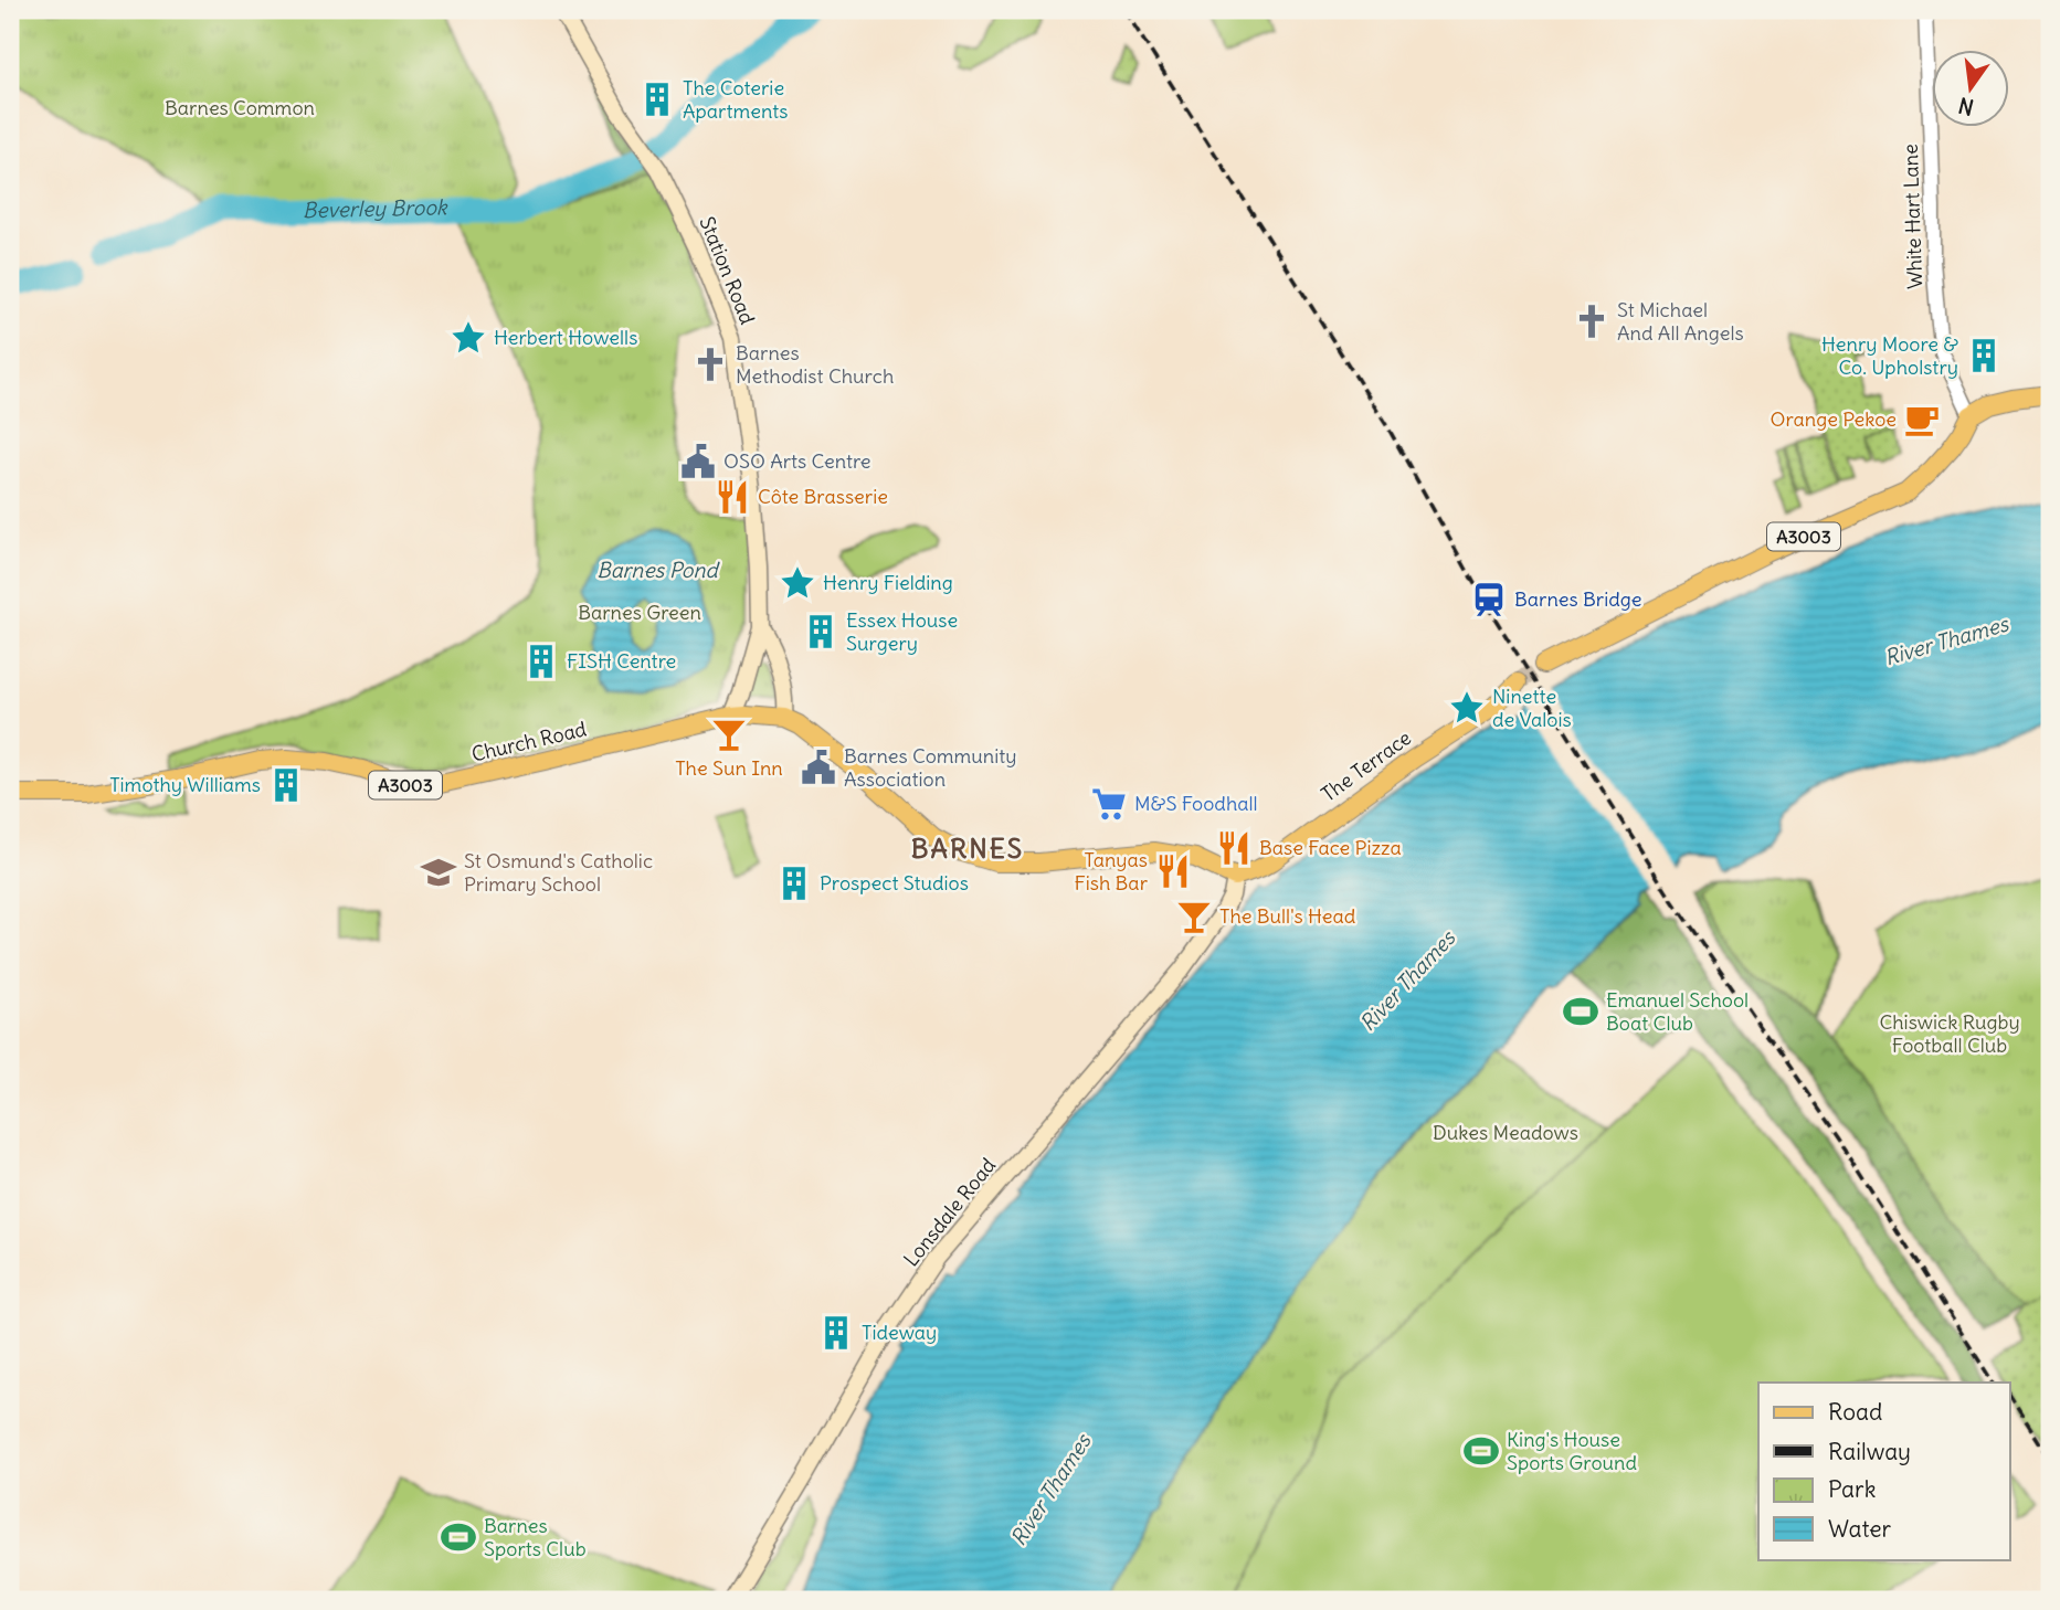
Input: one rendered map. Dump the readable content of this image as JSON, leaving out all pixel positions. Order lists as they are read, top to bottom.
{
  "streets": {
    "main road": [
      "Station Road",
      "A3003",
      "Church Road",
      "The Terrace",
      "Lonsdale Road"
    ],
    "street": ["White Hart Lane"]
  },
  "crossings": [
    ["White Hart Lane", "A3003"],
    ["Station Road", "A3003"],
    ["Station Road", "Church Road"],
    ["A3003", "Church Road"],
    ["A3003", "The Terrace"],
    ["A3003", "Lonsdale Road"],
    ["The Terrace", "Lonsdale Road"]
  ],
  "districts": ["BARNES"],
  "water": ["Beverley Brook", "Barnes Pond", "River Thames"],
  "parks": [
    "Barnes Common",
    "Barnes Green",
    "Chiswick Rugby Football Club",
    "Dukes Meadows"
  ],
  "places": {
    "building": [
      "The Coterie Apartments",
      "Henry Moore & Co. Upholstry",
      "Essex House Surgery",
      "FISH Centre",
      "Timothy Williams",
      "Prospect Studios",
      "Tideway"
    ],
    "church": ["St Michael And All Angels", "Barnes Methodist Church"],
    "place": ["Herbert Howells", "Henry Fielding", "Ninette de Valois"],
    "cafe": ["Orange Pekoe"],
    "public building": ["OSO Arts Centre", "Barnes Community Association"],
    "restaurant": ["Côte Brasserie", "Base Face Pizza", "Tanyas Fish Bar"],
    "station": ["Barnes Bridge"],
    "bar": ["The Sun Inn", "The Bull's Head"],
    "supermarket": ["M&S Foodhall"],
    "school or university": ["St Osmund's Catholic Primary School"],
    "sports": ["Emanuel School Boat Club", "King's House Sports Ground", "Barnes Sports Club"]
  },
  "legend": [
    "Road",
    "Railway",
    "Park",
    "Water"
  ],
  "north": "bottom"
}
